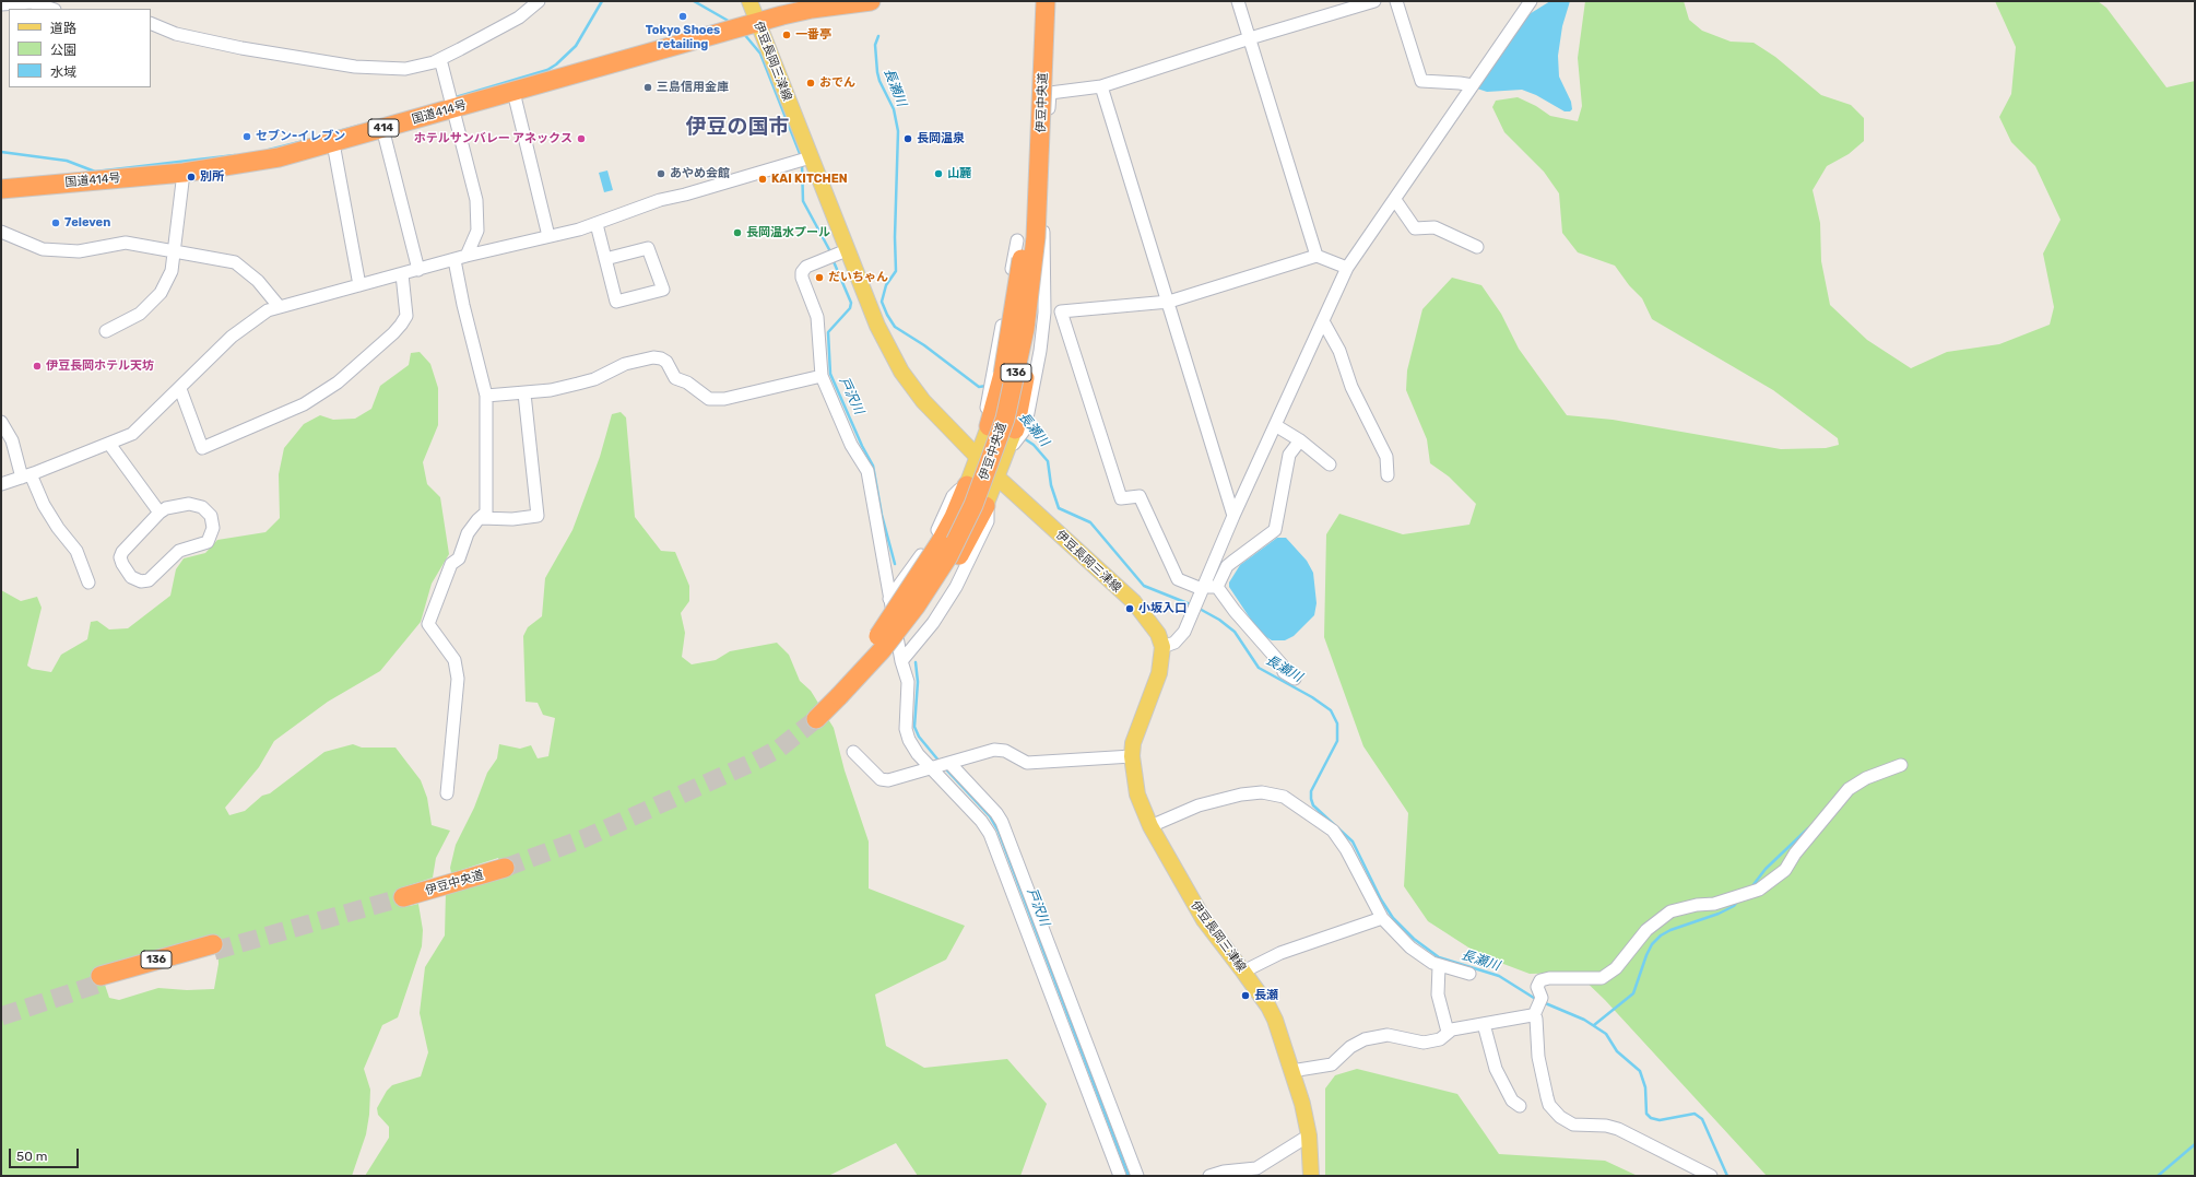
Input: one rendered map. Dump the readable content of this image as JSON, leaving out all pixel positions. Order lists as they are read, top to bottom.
{
  "streets": {
    "highway": [
      "伊豆中央道",
      "国道414号",
      "414",
      "136"
    ],
    "main road": ["伊豆長岡三津線"]
  },
  "crossings": [
    ["伊豆長岡三津線", "国道414号"]
  ],
  "districts": ["伊豆の国市"],
  "water": ["長瀬川", "戸沢川"],
  "places": [
    "Tokyo Shoes retailing",
    "一番亭",
    "おでん",
    "三島信用金庫",
    "セブン-イレブン",
    "ホテルサンバレー アネックス",
    "長岡温泉",
    "あやめ会館",
    "山麓",
    "別所",
    "KAI KITCHEN",
    "7eleven",
    "長岡温水プール",
    "だいちゃん",
    "伊豆長岡ホテル天坊",
    "小坂入口",
    "長瀬"
  ],
  "legend": ["道路", "公園", "水域"],
  "scale_bar": "50 m"
}
